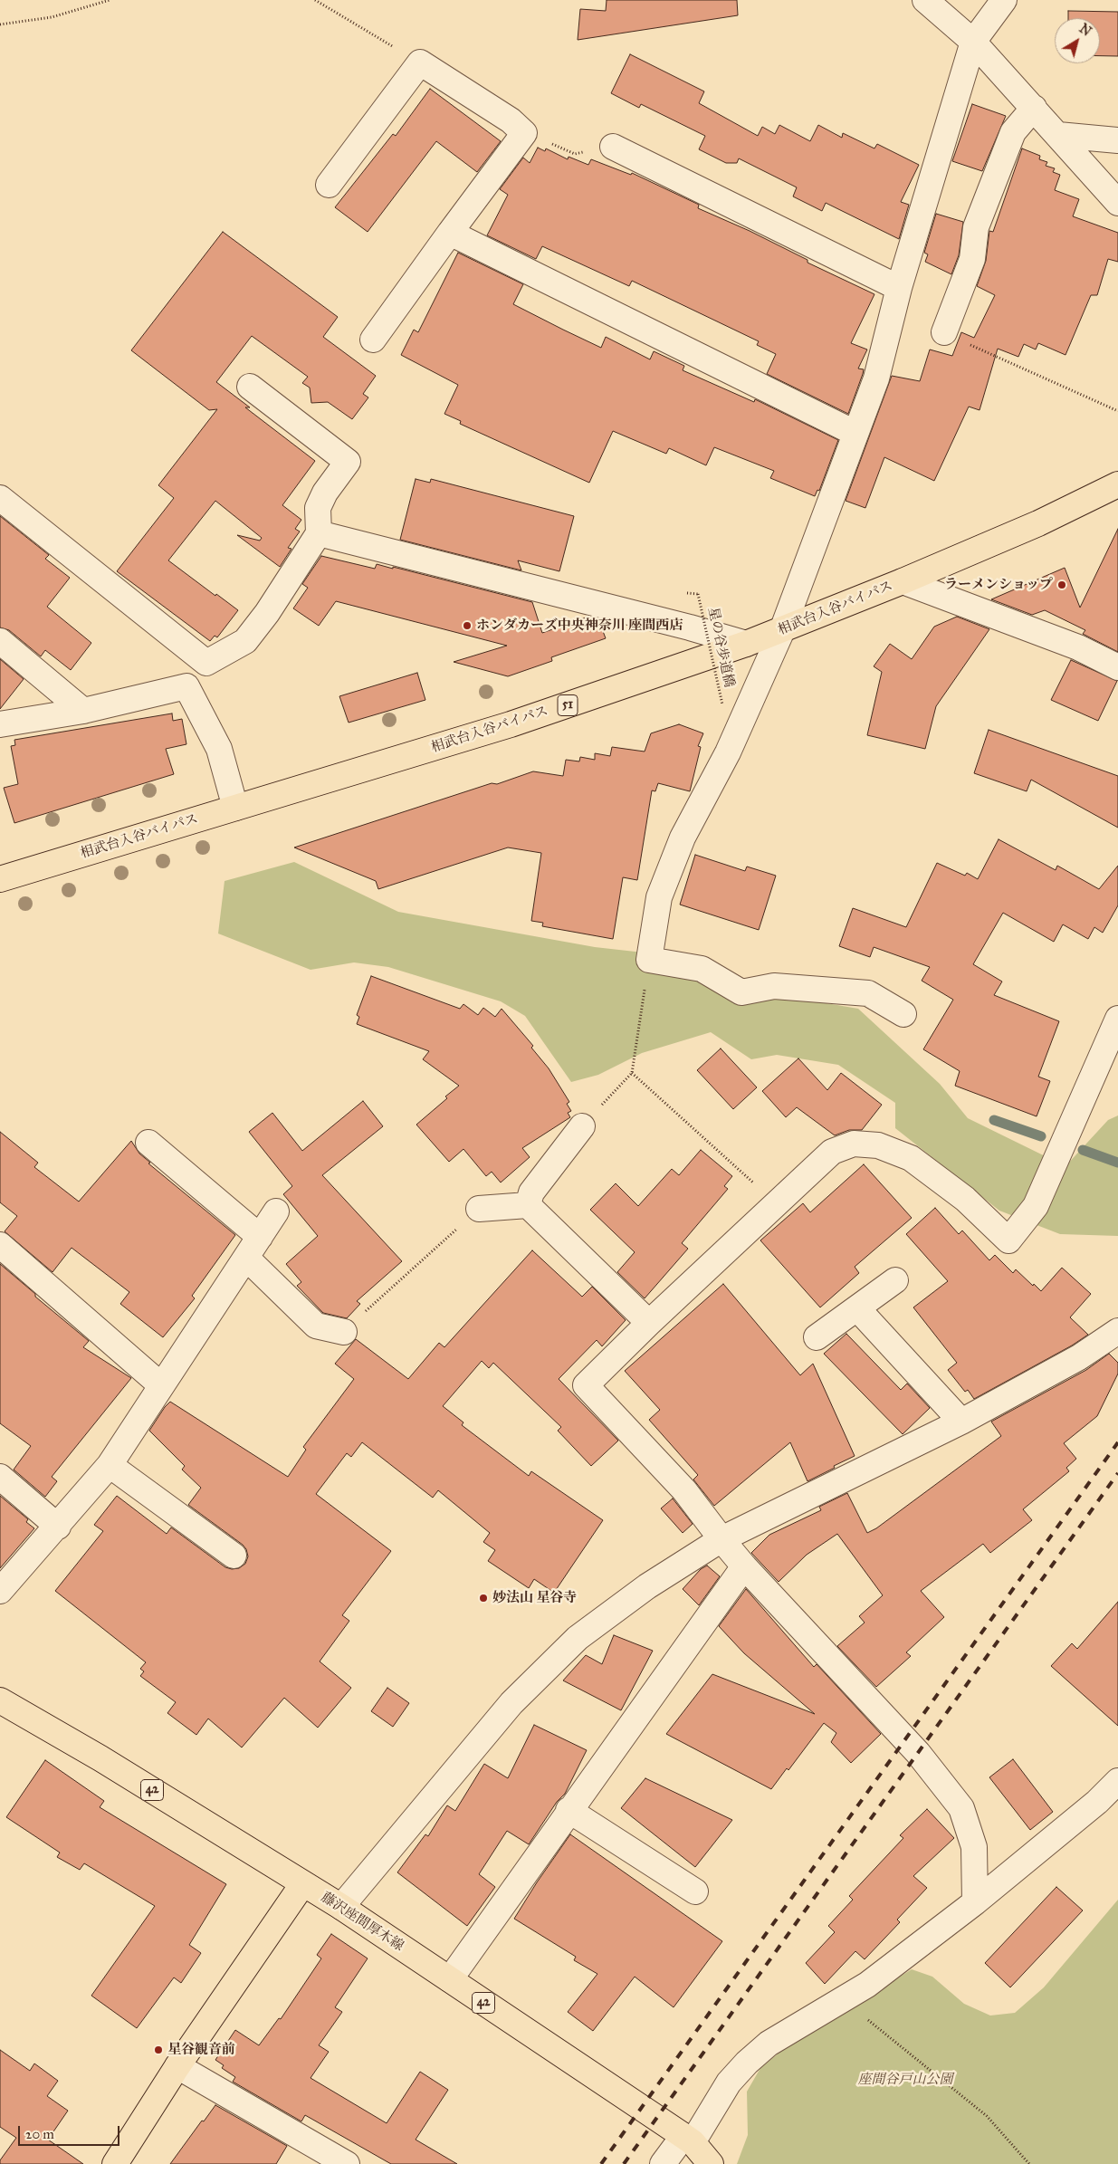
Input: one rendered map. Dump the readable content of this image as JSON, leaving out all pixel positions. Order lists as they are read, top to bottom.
{
  "streets": {
    "main road": [
      "相武台入谷バイパス",
      "51",
      "42",
      "藤沢座間厚木線"
    ],
    "path": ["星の谷歩道橋"]
  },
  "parks": ["座間谷戸山公園"],
  "places": [
    "ラーメンショップ",
    "ホンダカーズ中央神奈川 座間西店",
    "妙法山 星谷寺",
    "星谷観音前"
  ],
  "scale_bar": "20 m",
  "north": "top right"
}
